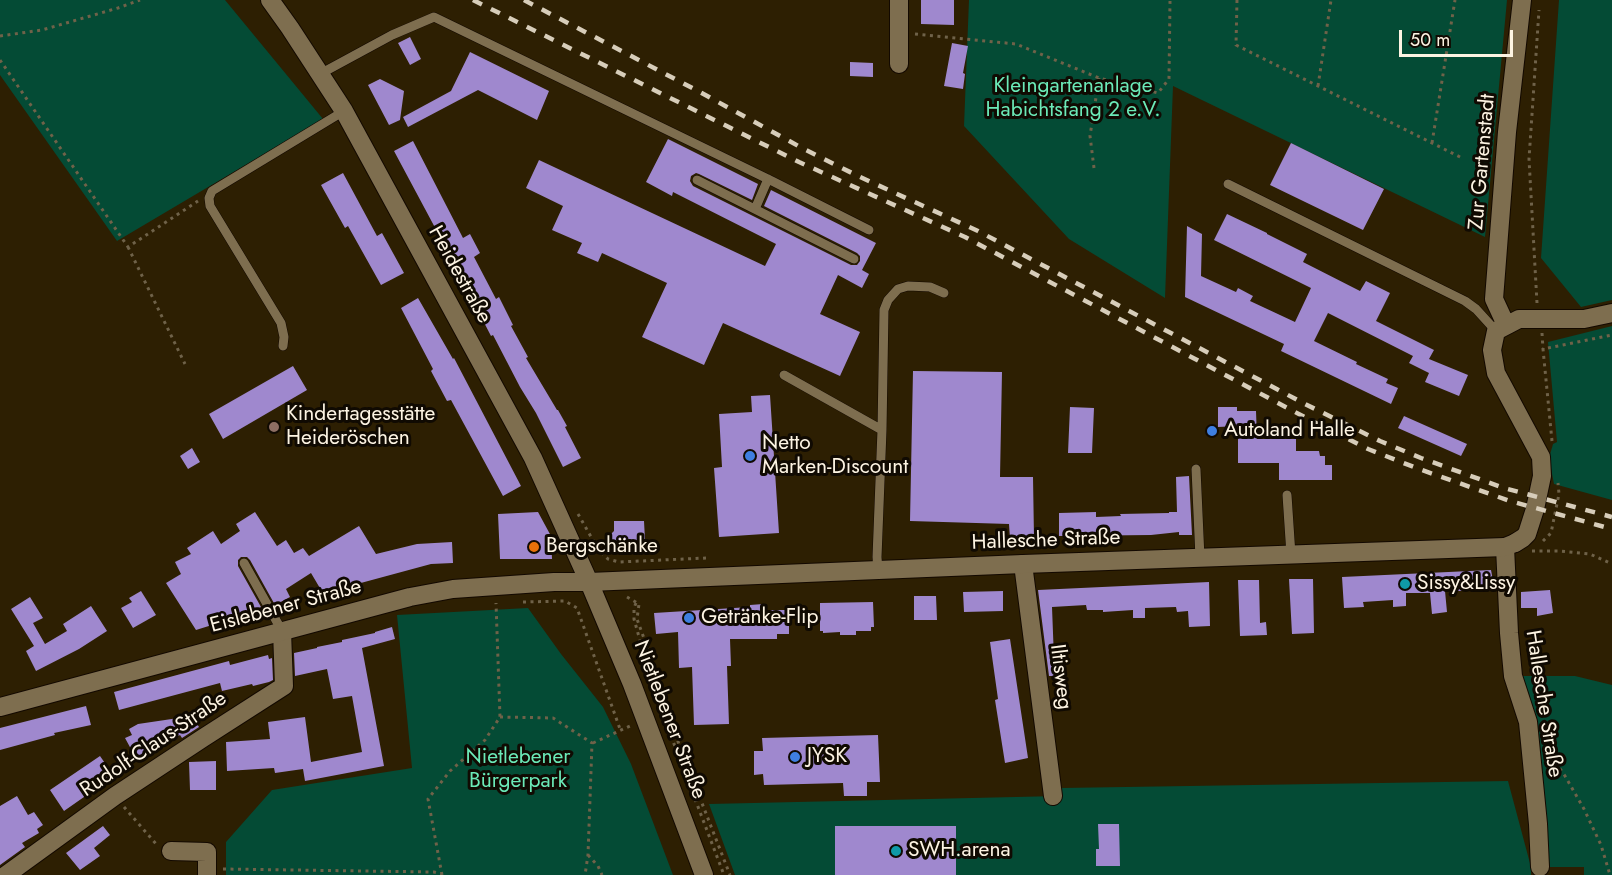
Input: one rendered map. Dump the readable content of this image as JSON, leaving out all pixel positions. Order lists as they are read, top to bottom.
{
  "streets": {
    "street": [
      "Zur Gartenstadt",
      "Heidestraße",
      "Hallesche Straße",
      "Eislebener Straße",
      "Iltisweg",
      "Nietlebener Straße",
      "Rudolf-Claus-Straße"
    ]
  },
  "crossings": [
    ["Heidestraße", "Hallesche Straße"],
    ["Heidestraße", "Eislebener Straße"],
    ["Heidestraße", "Nietlebener Straße"],
    ["Hallesche Straße", "Eislebener Straße"],
    ["Hallesche Straße", "Iltisweg"],
    ["Hallesche Straße", "Nietlebener Straße"],
    ["Eislebener Straße", "Nietlebener Straße"],
    ["Eislebener Straße", "Rudolf-Claus-Straße"]
  ],
  "parks": ["Kleingartenanlage Habichtsfang 2 e.V.", "Nietlebener Bürgerpark"],
  "places": [
    "Kindertagesstätte Heideröschen",
    "Autoland Halle",
    "Netto Marken-Discount",
    "Bergschänke",
    "Sissy&Lissy",
    "Getränke-Flip",
    "JYSK",
    "SWH.arena"
  ],
  "scale_bar": "50 m"
}
